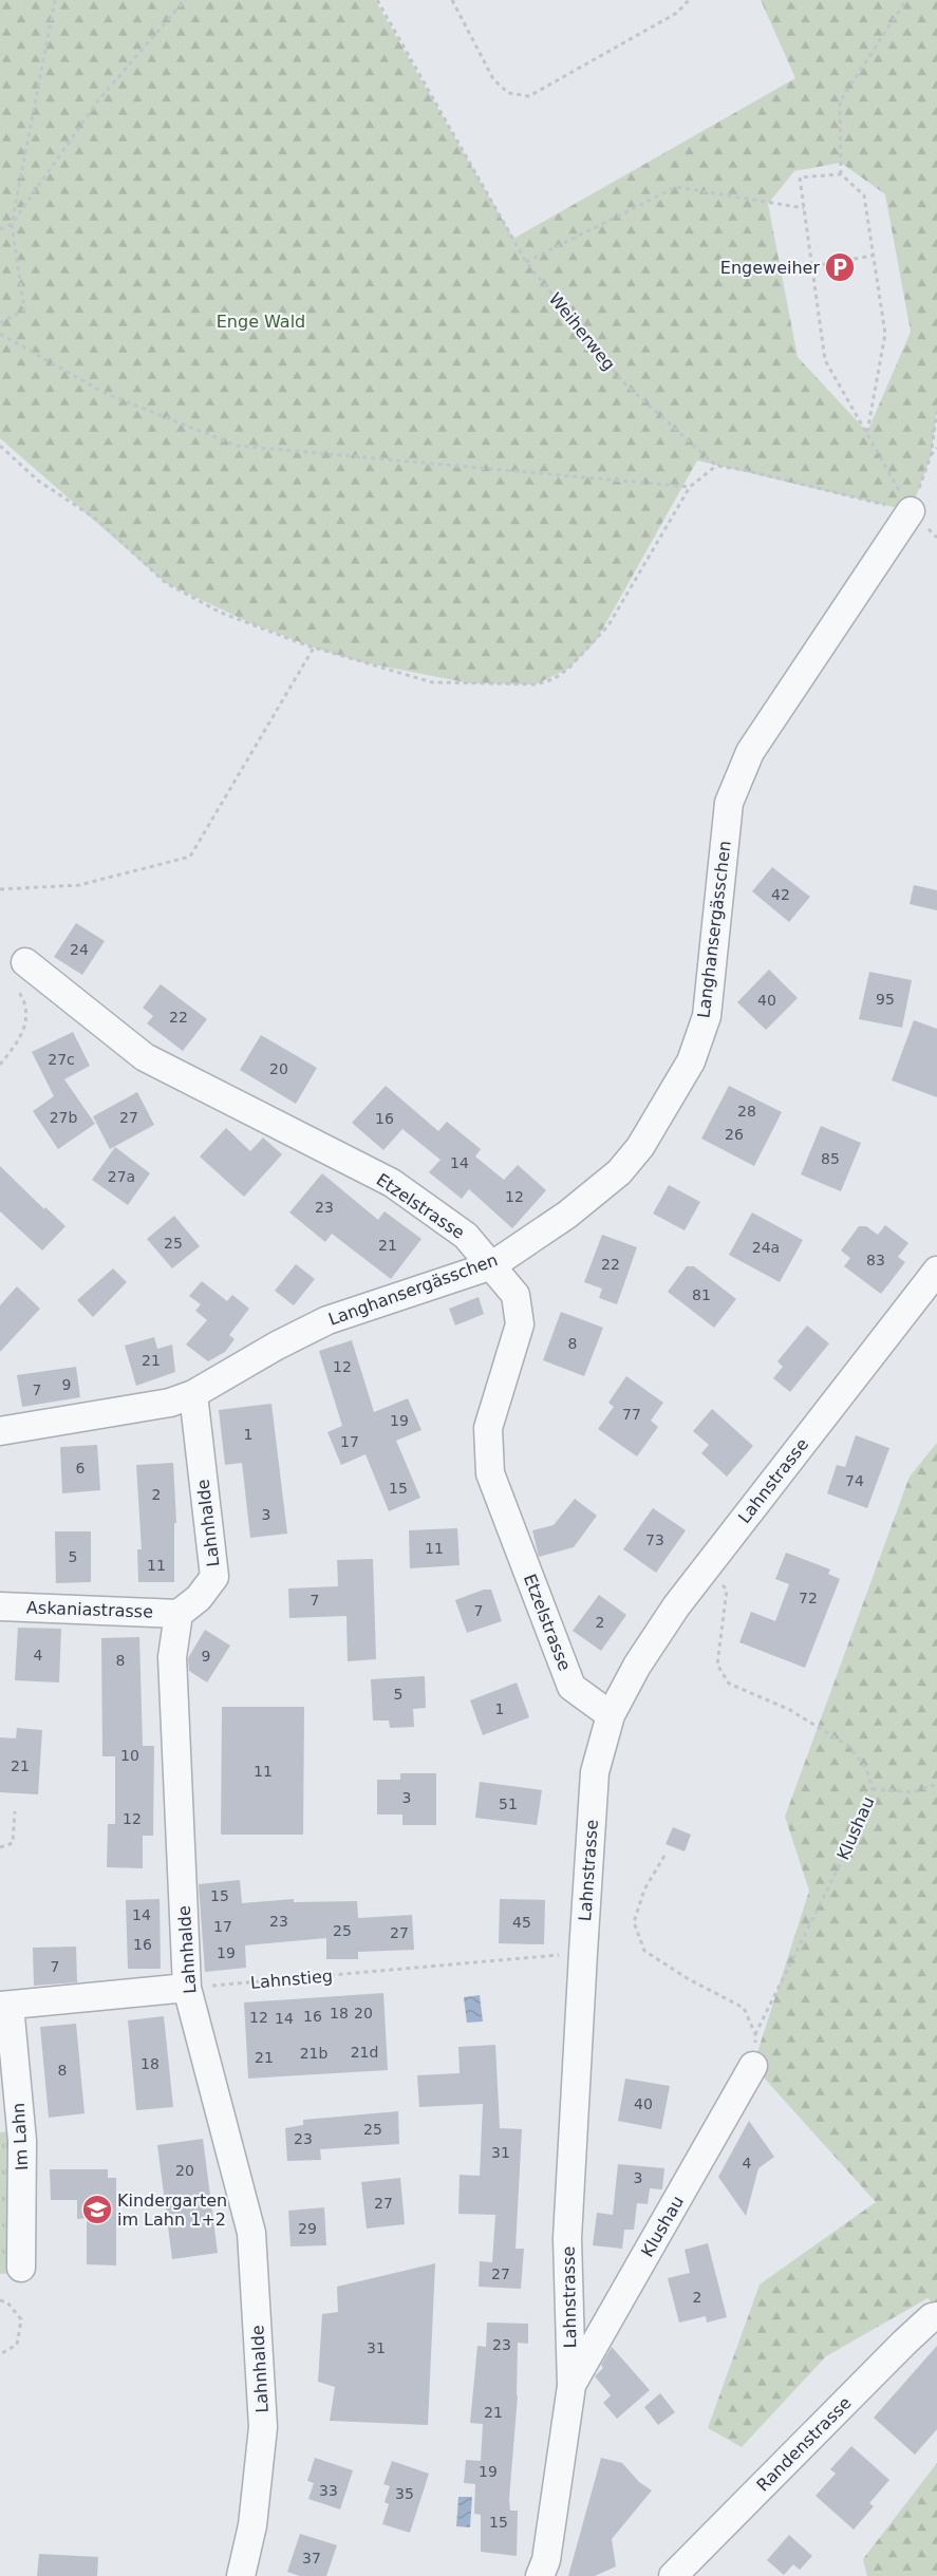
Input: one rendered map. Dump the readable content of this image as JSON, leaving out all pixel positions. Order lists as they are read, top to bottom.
{
  "streets": {
    "street": [
      "Langhansergässchen",
      "Etzelstrasse",
      "Lahnstrasse",
      "Lahnhalde",
      "Askaniastrasse",
      "Klushau",
      "Im Lahn",
      "Randenstrasse"
    ],
    "path": ["Weiherweg", "Lahnstieg"]
  },
  "crossings": [
    ["Langhansergässchen", "Etzelstrasse"],
    ["Langhansergässchen", "Lahnhalde"],
    ["Etzelstrasse", "Lahnstrasse"],
    ["Lahnstrasse", "Klushau"],
    ["Lahnstrasse", "Lahnstieg"],
    ["Lahnhalde", "Askaniastrasse"],
    ["Lahnhalde", "Lahnstieg"]
  ],
  "parks": ["Enge Wald"],
  "places": {
    "parking": ["Engeweiher"],
    "school or university": ["Kindergarten im Lahn 1+2"]
  },
  "house_numbers": [
    "42",
    "24",
    "95",
    "40",
    "22",
    "27c",
    "20",
    "28",
    "27b",
    "27",
    "16",
    "26",
    "85",
    "14",
    "27a",
    "12",
    "23",
    "25",
    "21",
    "24a",
    "83",
    "22",
    "81",
    "8",
    "21",
    "12",
    "9",
    "7",
    "77",
    "19",
    "1",
    "17",
    "6",
    "74",
    "15",
    "2",
    "3",
    "73",
    "11",
    "5",
    "11",
    "72",
    "7",
    "7",
    "2",
    "4",
    "9",
    "8",
    "5",
    "1",
    "10",
    "21",
    "11",
    "3",
    "51",
    "12",
    "15",
    "14",
    "23",
    "45",
    "17",
    "25",
    "27",
    "16",
    "19",
    "7",
    "18",
    "20",
    "16",
    "12",
    "14",
    "21d",
    "21b",
    "21",
    "18",
    "8",
    "40",
    "25",
    "23",
    "31",
    "4",
    "20",
    "3",
    "27",
    "29",
    "27",
    "2",
    "23",
    "31",
    "21",
    "19",
    "33",
    "35",
    "15",
    "37"
  ]
}
